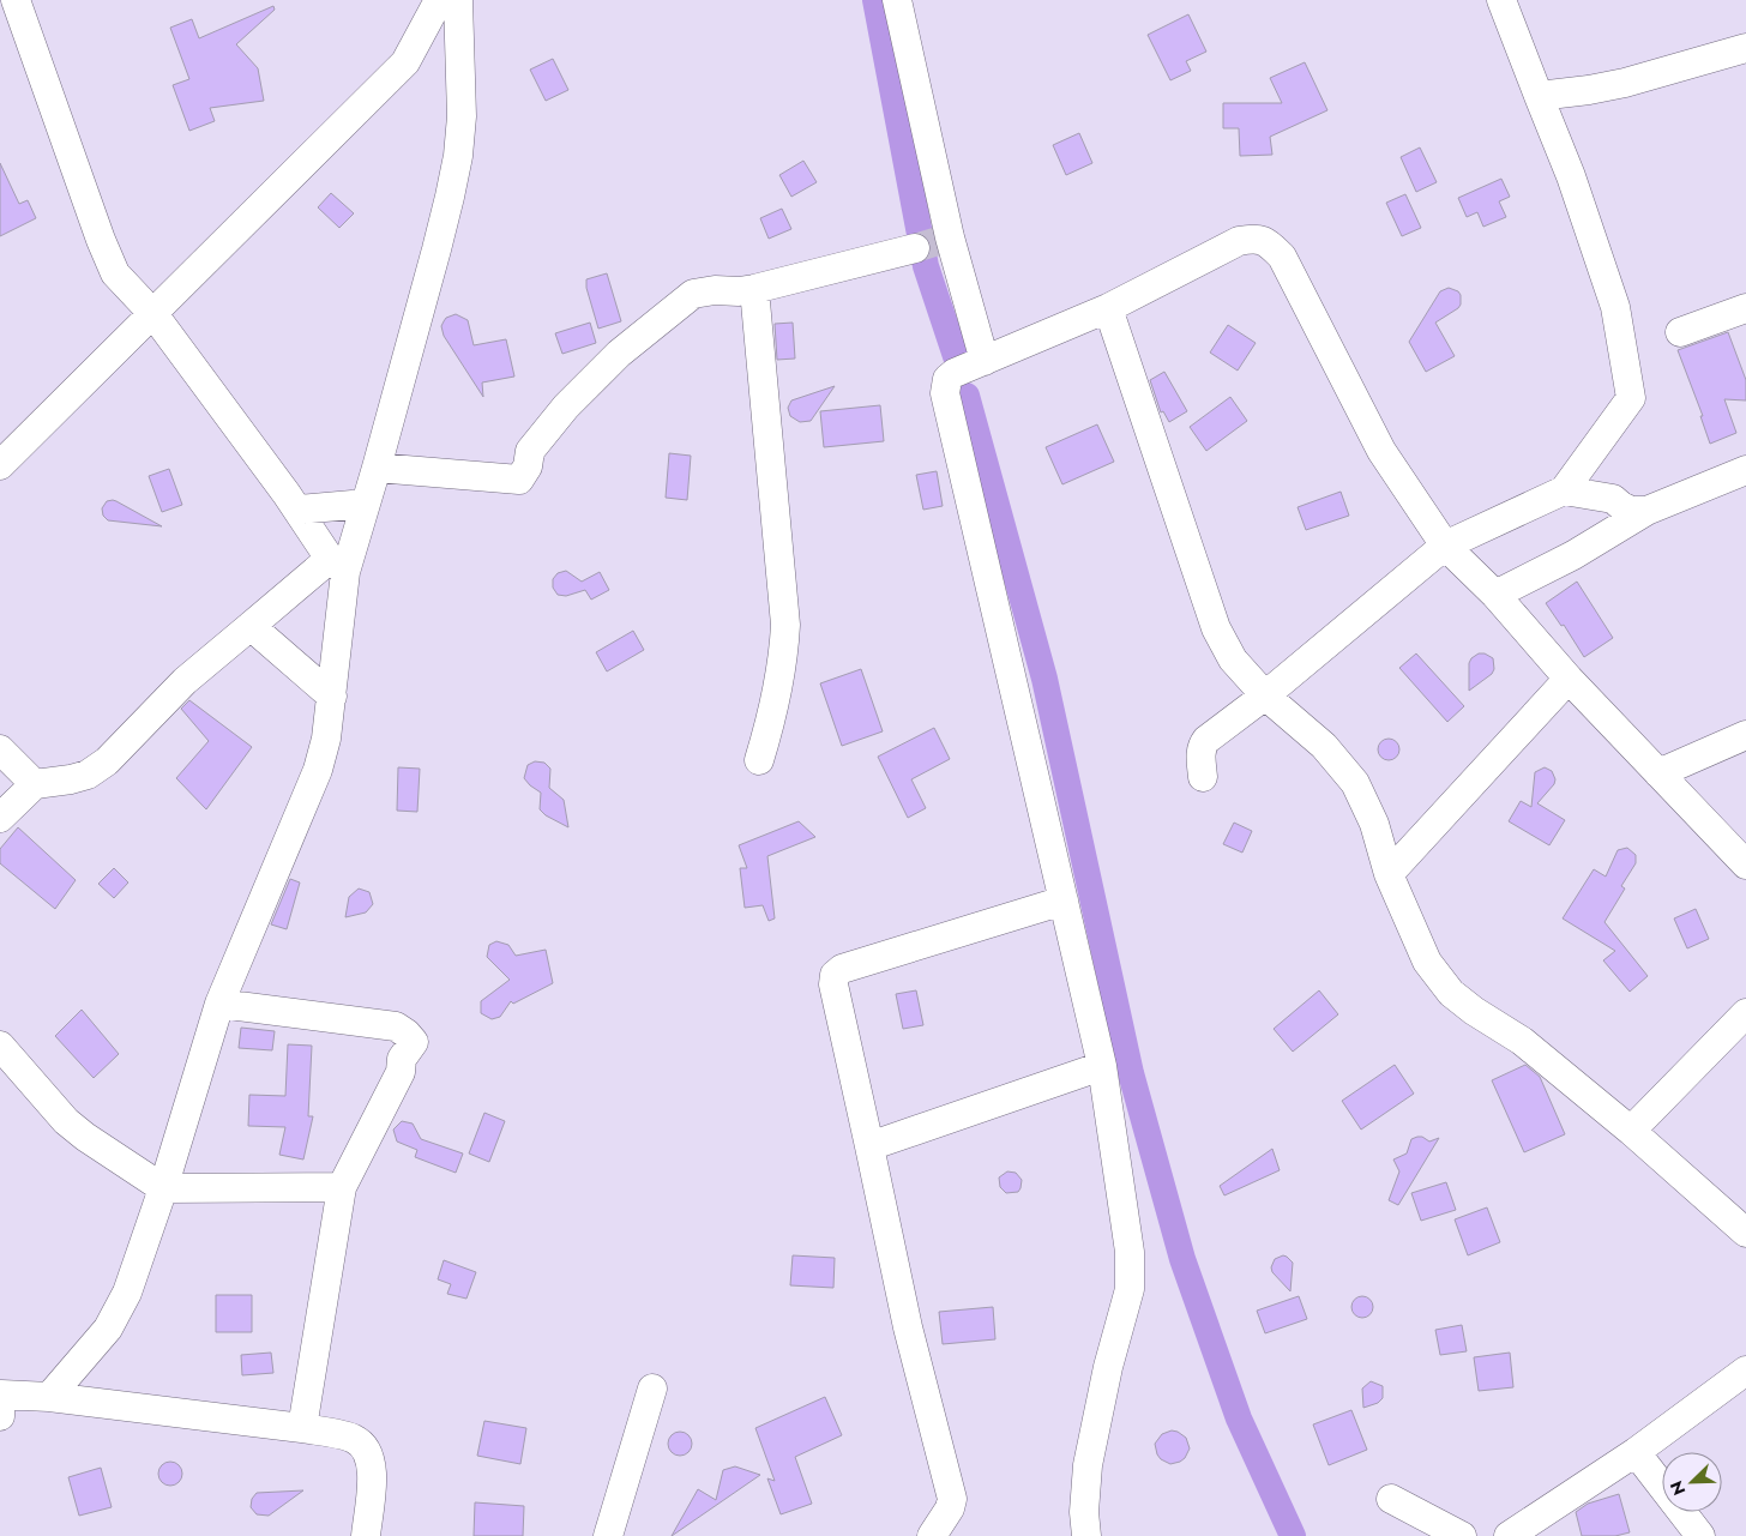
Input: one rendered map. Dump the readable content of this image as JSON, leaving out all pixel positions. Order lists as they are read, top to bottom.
{
  "north": "bottom left"
}
